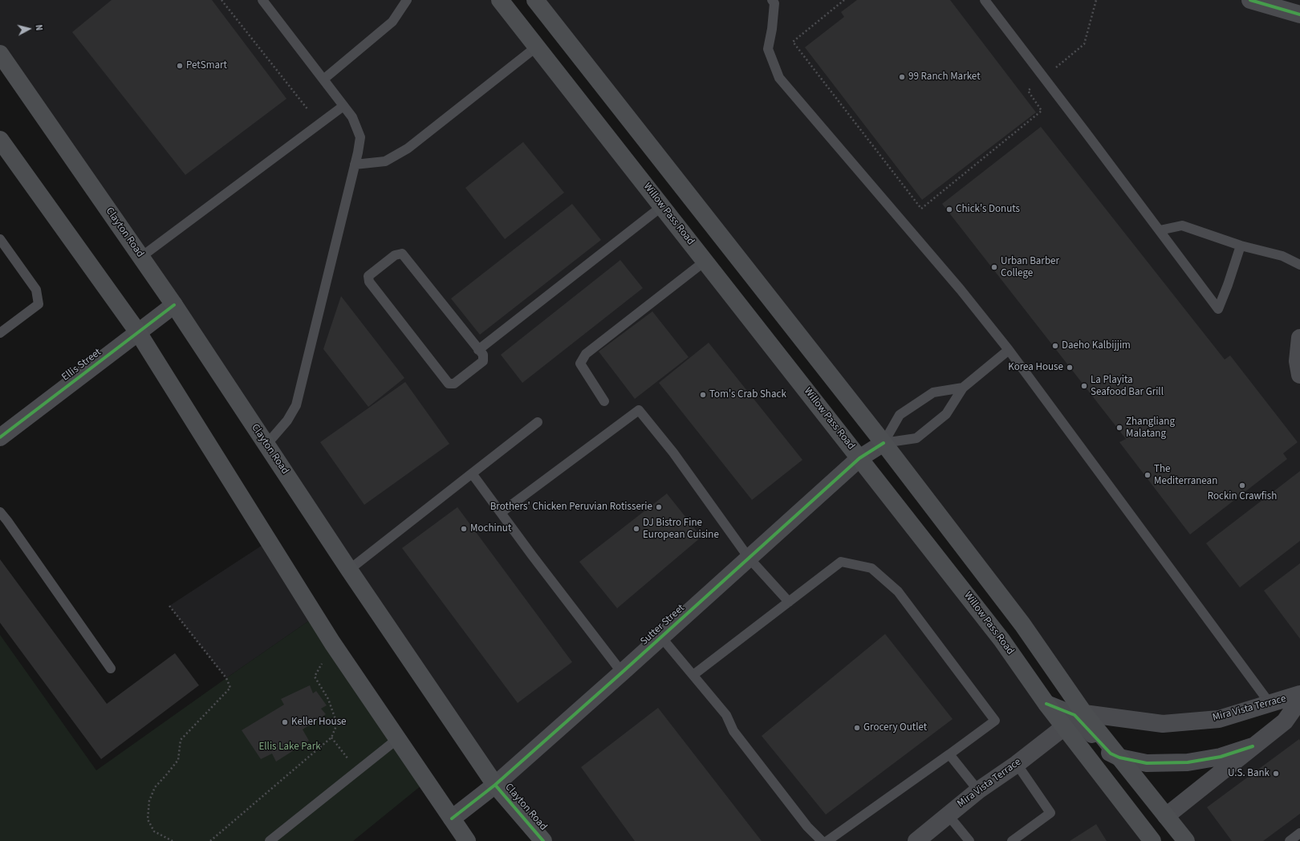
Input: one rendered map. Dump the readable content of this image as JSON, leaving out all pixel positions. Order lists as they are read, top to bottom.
{
  "streets": {
    "main road": ["Willow Pass Road", "Clayton Road"],
    "street": ["Ellis Street", "Sutter Street", "Mira Vista Terrace"]
  },
  "crossings": [
    ["Willow Pass Road", "Sutter Street"],
    ["Willow Pass Road", "Mira Vista Terrace"],
    ["Clayton Road", "Ellis Street"],
    ["Clayton Road", "Sutter Street"]
  ],
  "parks": ["Ellis Lake Park"],
  "places": [
    "PetSmart",
    "99 Ranch Market",
    "Chick's Donuts",
    "Urban Barber College",
    "Daeho Kalbijjim",
    "Korea House",
    "La Playita Seafood Bar Grill",
    "Tom's Crab Shack",
    "Zhangliang Malatang",
    "The Mediterranean",
    "Rockin Crawfish",
    "Brothers' Chicken Peruvian Rotisserie",
    "Mochinut",
    "DJ Bistro Fine European Cuisine",
    "Keller House",
    "Grocery Outlet",
    "U.S. Bank"
  ],
  "north": "right"
}
